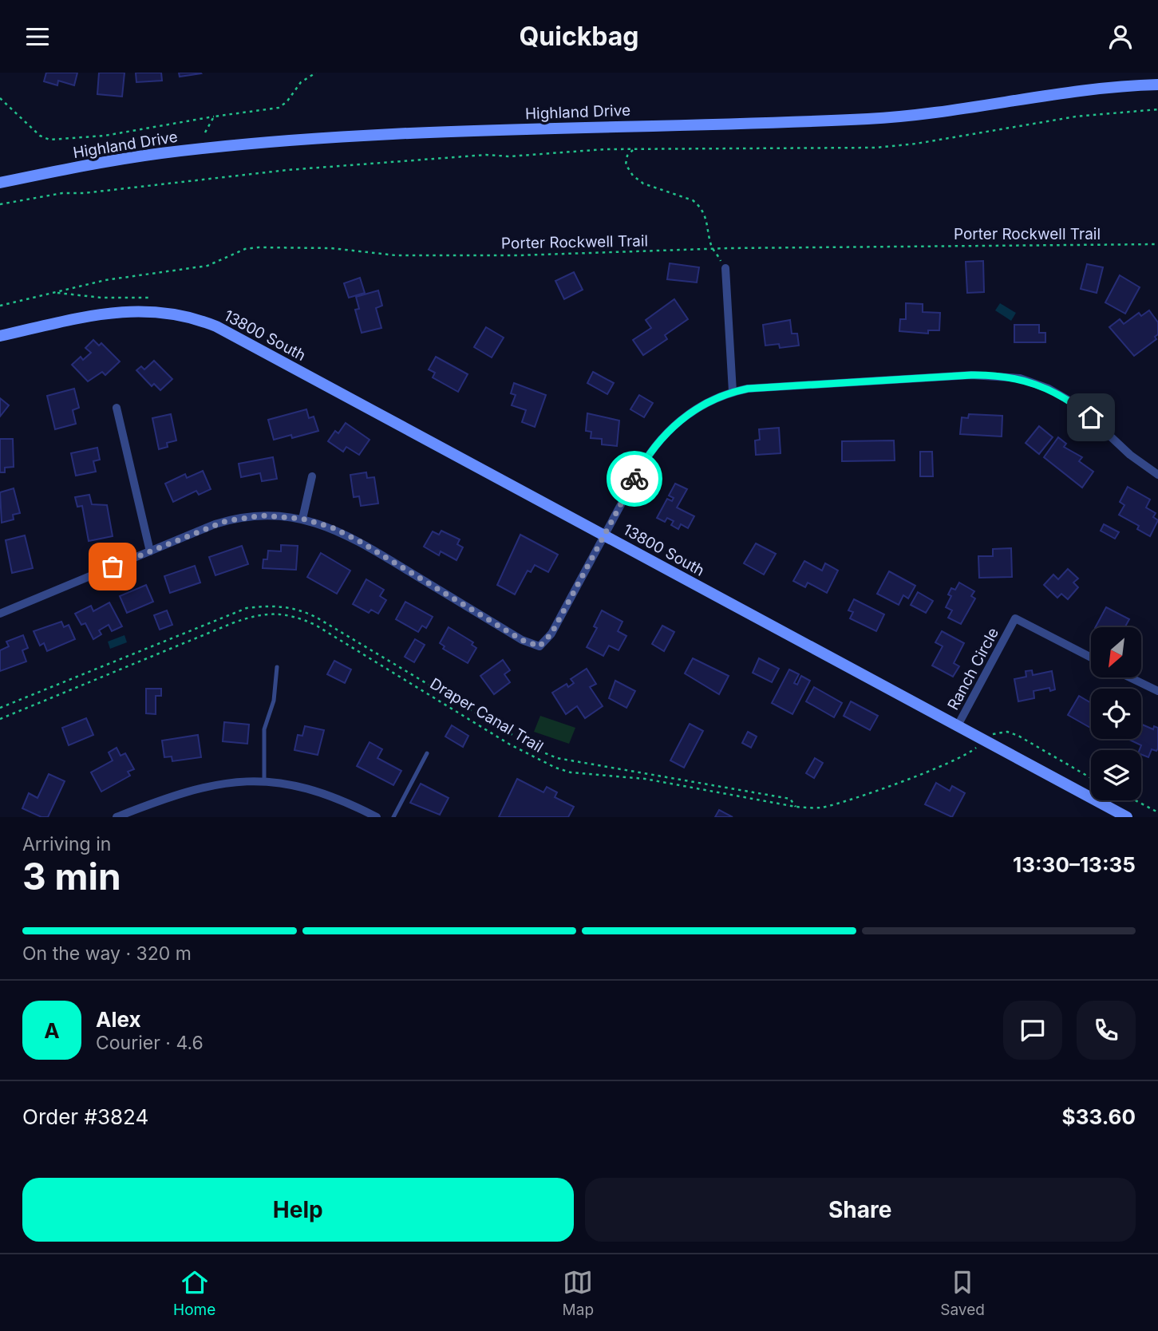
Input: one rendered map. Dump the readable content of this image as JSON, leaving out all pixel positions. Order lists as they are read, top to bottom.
{
  "streets": {
    "main road": ["Highland Drive", "13800 South"],
    "street": ["Ranch Circle"],
    "path": ["Porter Rockwell Trail", "Draper Canal Trail"]
  },
  "crossings": [
    ["13800 South", "Ranch Circle"],
    ["13800 South", "Draper Canal Trail"]
  ],
  "north": "bottom left",
  "page": {
    "header": "Quickbag",
    "heading": ["3 min", "Arriving in", "13:30–13:35"],
    "panel": [
      "Alex",
      "Courier · 4.6",
      "Order #3824",
      "$33.60"
    ],
    "bar": "On the way · 320 m",
    "round": "A",
    "buttons": ["Help", "Share"],
    "tabs": ["Home", "Map", "Saved"]
  }
}
